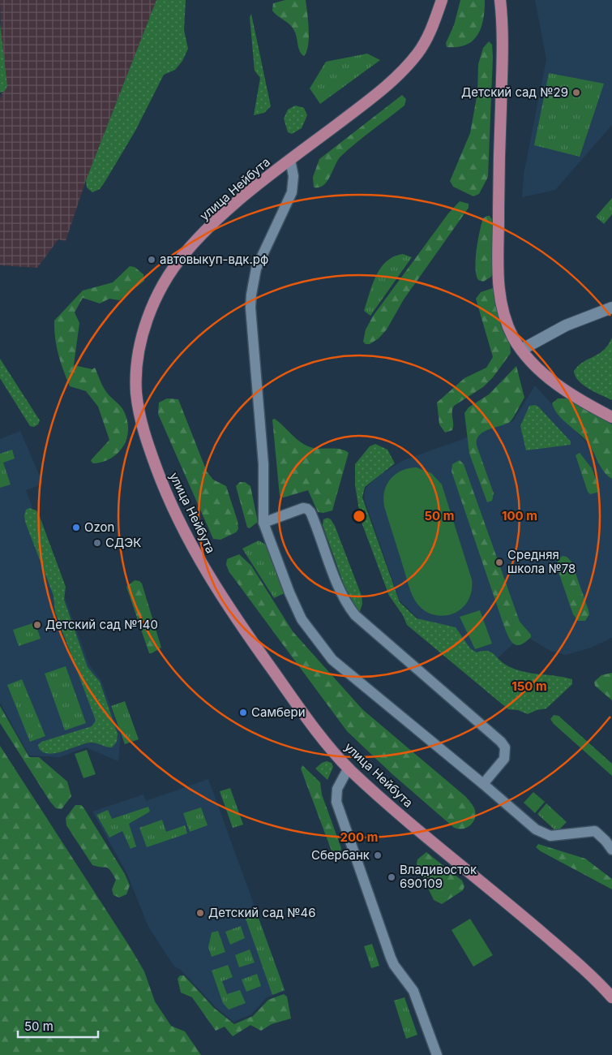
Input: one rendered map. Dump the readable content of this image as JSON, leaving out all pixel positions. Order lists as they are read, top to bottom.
{
  "streets": {
    "main road": ["улица Нейбута"]
  },
  "places": [
    "Детский сад №29",
    "автовыкуп-вдк.рф",
    "Ozon",
    "СДЭК",
    "Средняя школа №78",
    "Детский сад №140",
    "Самбери",
    "Сбербанк",
    "Владивосток 690109",
    "Детский сад №46"
  ],
  "scale_bar": "50 m",
  "rings": [
    "50 m",
    "100 m",
    "150 m",
    "200 m"
  ]
}
